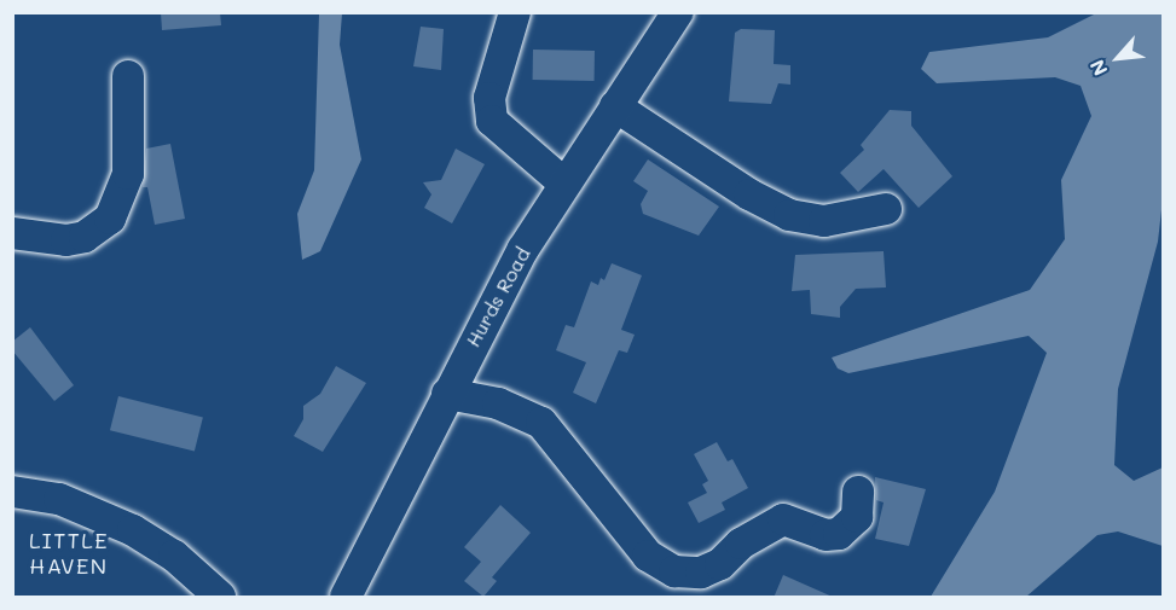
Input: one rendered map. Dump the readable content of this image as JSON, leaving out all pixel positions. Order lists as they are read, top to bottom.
{
  "streets": {
    "street": ["Hurds Road"]
  },
  "districts": ["LITTLE HAVEN"],
  "north": "bottom left"
}
